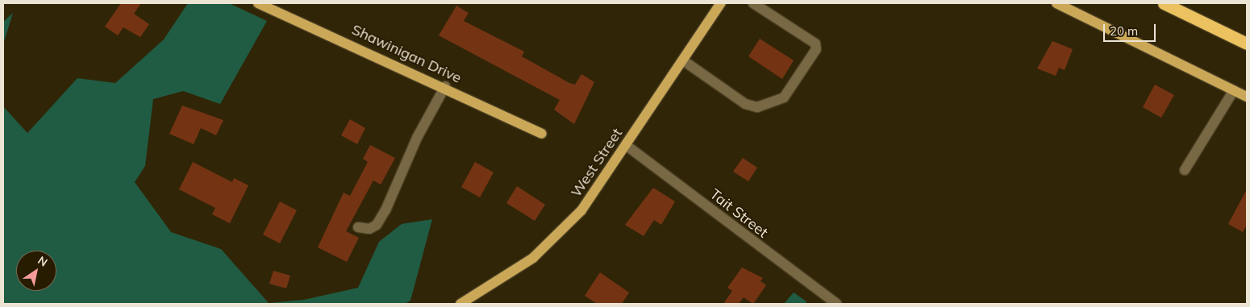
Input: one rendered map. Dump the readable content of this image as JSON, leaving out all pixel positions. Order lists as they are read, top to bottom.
{
  "streets": {
    "main road": ["Shawinigan Drive", "West Street"],
    "street": ["Tait Street"]
  },
  "crossings": [
    ["West Street", "Tait Street"]
  ],
  "scale_bar": "20 m",
  "north": "top right"
}
